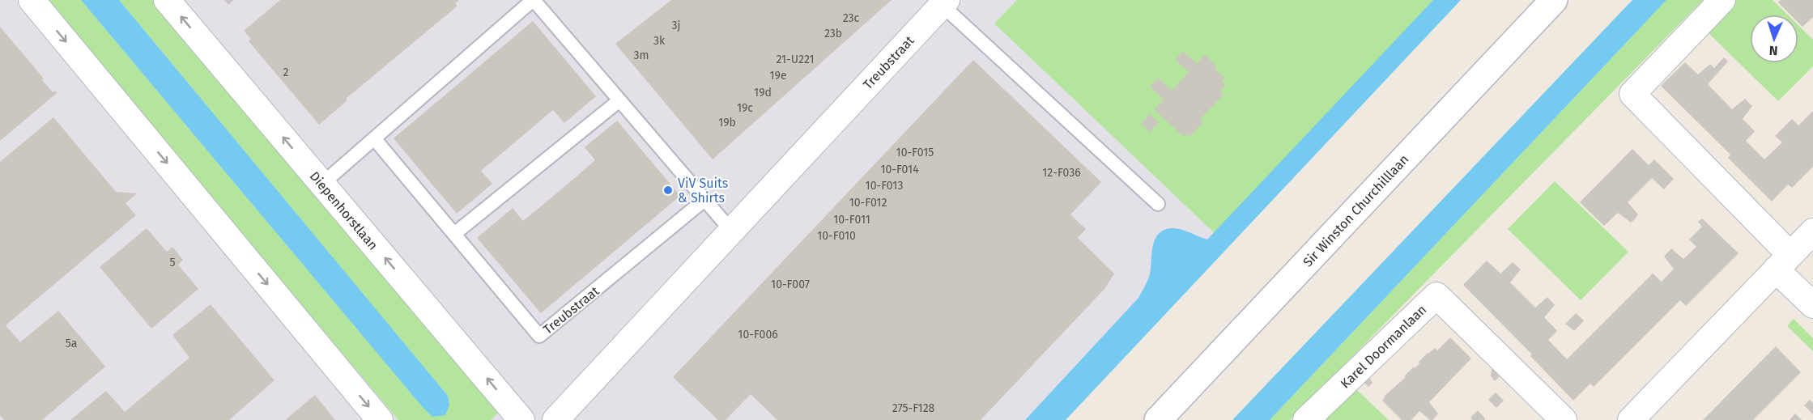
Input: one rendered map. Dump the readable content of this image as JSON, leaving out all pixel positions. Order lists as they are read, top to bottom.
{
  "streets": {
    "street": [
      "Treubstraat",
      "Diepenhorstlaan",
      "Sir Winston Churchilllaan",
      "Karel Doormanlaan"
    ]
  },
  "places": ["ViV Suits & Shirts"],
  "house_numbers": [
    "23c",
    "3j",
    "23b",
    "3k",
    "3m",
    "21-U221",
    "2",
    "19e",
    "19d",
    "19c",
    "19b",
    "10-F015",
    "10-F014",
    "12-F036",
    "10-F013",
    "10-F012",
    "10-F011",
    "10-F010",
    "5",
    "10-F007",
    "10-F006",
    "5a",
    "275-F128"
  ],
  "north": "bottom"
}
